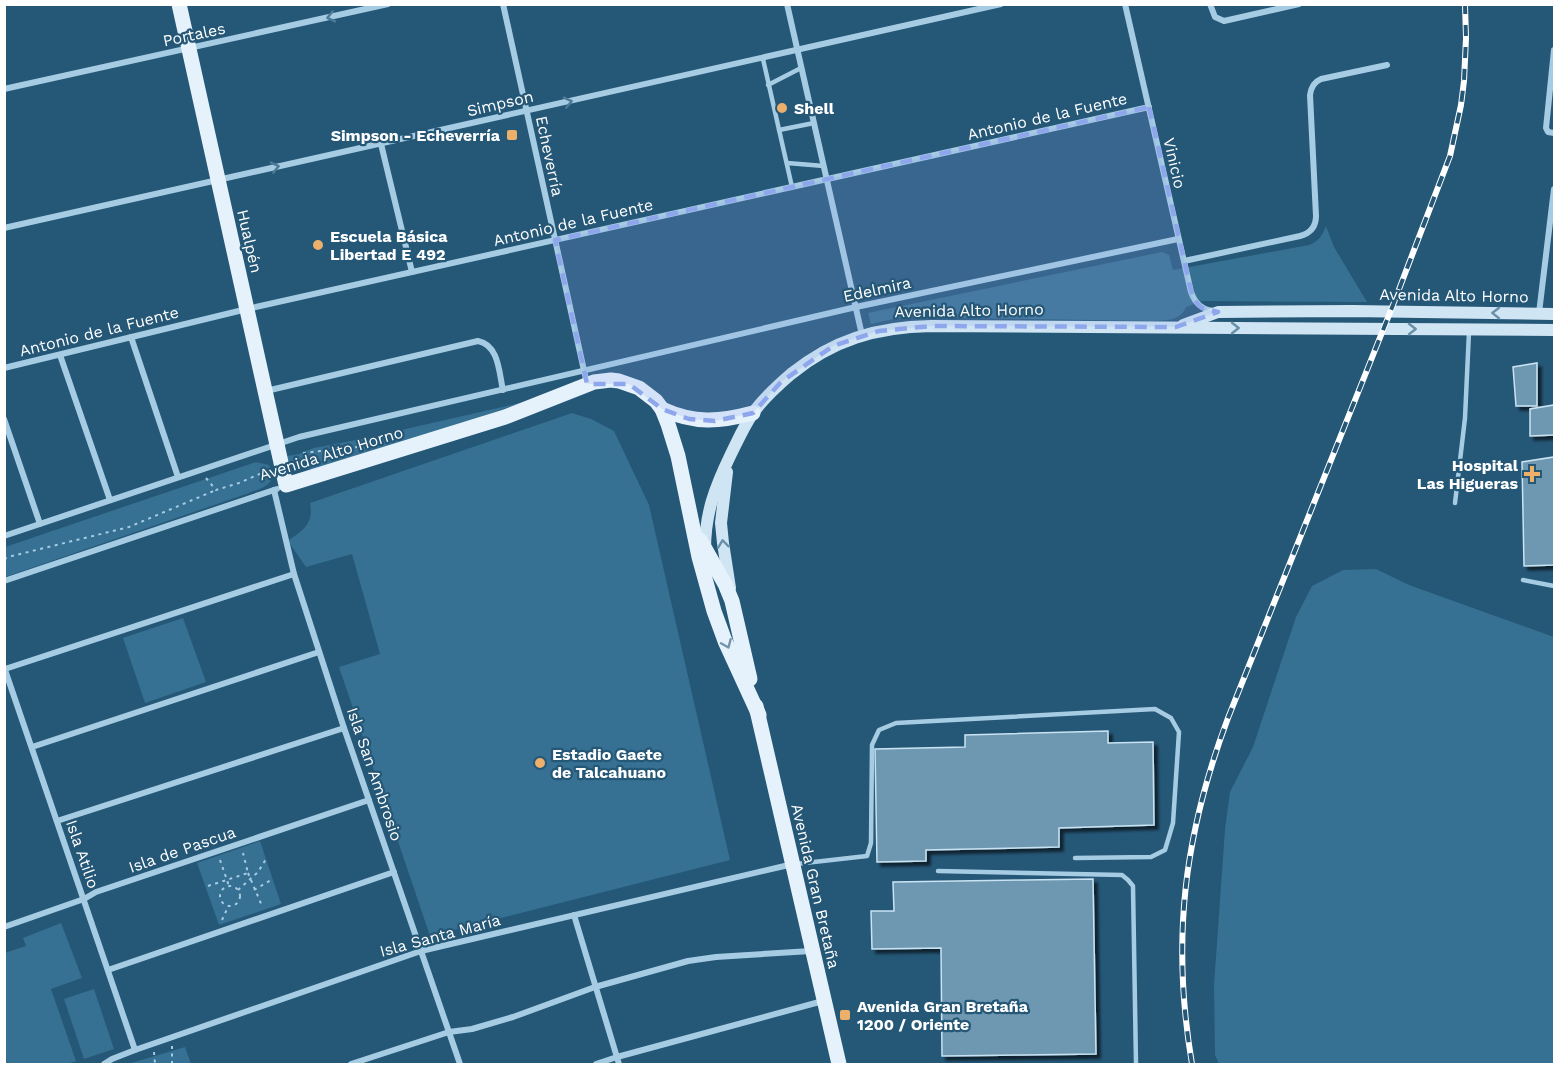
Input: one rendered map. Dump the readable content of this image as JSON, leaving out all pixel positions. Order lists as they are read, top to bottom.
{
  "streets": {
    "main road": ["Hualpén", "Avenida Alto Horno", "Avenida Gran Bretaña"],
    "street": [
      "Portales",
      "Simpson",
      "Antonio de la Fuente",
      "Echeverría",
      "Vinicio",
      "Edelmira",
      "Isla San Ambrosio",
      "Isla de Pascua",
      "Isla Atilio",
      "Isla Santa María"
    ]
  },
  "crossings": [
    ["Portales", "Hualpén"],
    ["Simpson", "Echeverría"],
    ["Simpson", "Hualpén"],
    ["Antonio de la Fuente", "Echeverría"],
    ["Antonio de la Fuente", "Vinicio"],
    ["Antonio de la Fuente", "Hualpén"],
    ["Echeverría", "Edelmira"],
    ["Echeverría", "Avenida Alto Horno"],
    ["Vinicio", "Edelmira"],
    ["Vinicio", "Avenida Alto Horno"],
    ["Hualpén", "Avenida Alto Horno"],
    ["Hualpén", "Isla San Ambrosio"],
    ["Edelmira", "Avenida Alto Horno"],
    ["Avenida Alto Horno", "Isla San Ambrosio"],
    ["Avenida Alto Horno", "Avenida Gran Bretaña"],
    ["Isla San Ambrosio", "Isla de Pascua"],
    ["Isla San Ambrosio", "Isla Santa María"],
    ["Isla de Pascua", "Isla Atilio"],
    ["Isla Atilio", "Isla Santa María"],
    ["Avenida Gran Bretaña", "Isla Santa María"]
  ],
  "one_way": ["Portales", "Simpson"],
  "places": {
    "other": ["Shell", "Escuela Básica Libertad E 492", "Estadio Gaete de Talcahuano"],
    "transit": ["Simpson - Echeverría", "Avenida Gran Bretaña 1200 / Oriente"],
    "health": ["Hospital Las Higueras"]
  }
}
